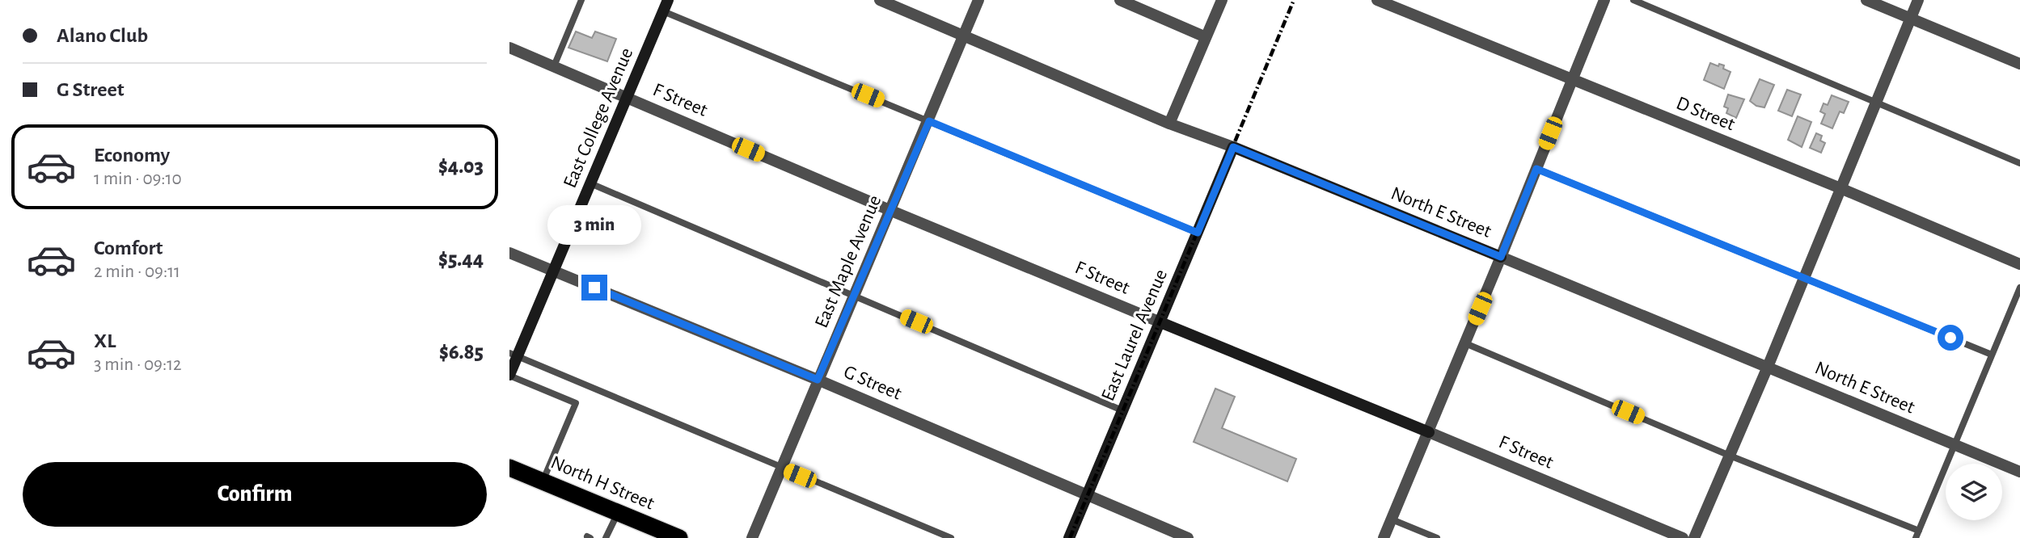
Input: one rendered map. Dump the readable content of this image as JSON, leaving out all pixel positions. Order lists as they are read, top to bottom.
{
  "streets": {
    "highway": ["North H Street"],
    "street": [
      "F Street",
      "D Street",
      "East College Avenue",
      "North E Street",
      "East Maple Avenue",
      "East Laurel Avenue",
      "G Street"
    ]
  },
  "crossings": [
    ["F Street", "East College Avenue"],
    ["F Street", "East Maple Avenue"],
    ["F Street", "East Laurel Avenue"],
    ["East College Avenue", "G Street"],
    ["North E Street", "East Maple Avenue"],
    ["North E Street", "East Laurel Avenue"],
    ["East Maple Avenue", "G Street"],
    ["East Laurel Avenue", "G Street"]
  ],
  "page": {
    "banner": ["Alano Club", "G Street"],
    "list": [
      {
        "name": "Economy",
        "note": "1 min · 09:10",
        "value": "$4.03"
      },
      {
        "name": "Comfort",
        "note": "2 min · 09:11",
        "value": "$5.44"
      },
      {
        "name": "XL",
        "note": "3 min · 09:12",
        "value": "$6.85"
      }
    ],
    "bubble": "3 min",
    "buttons": "Confirm"
  }
}
